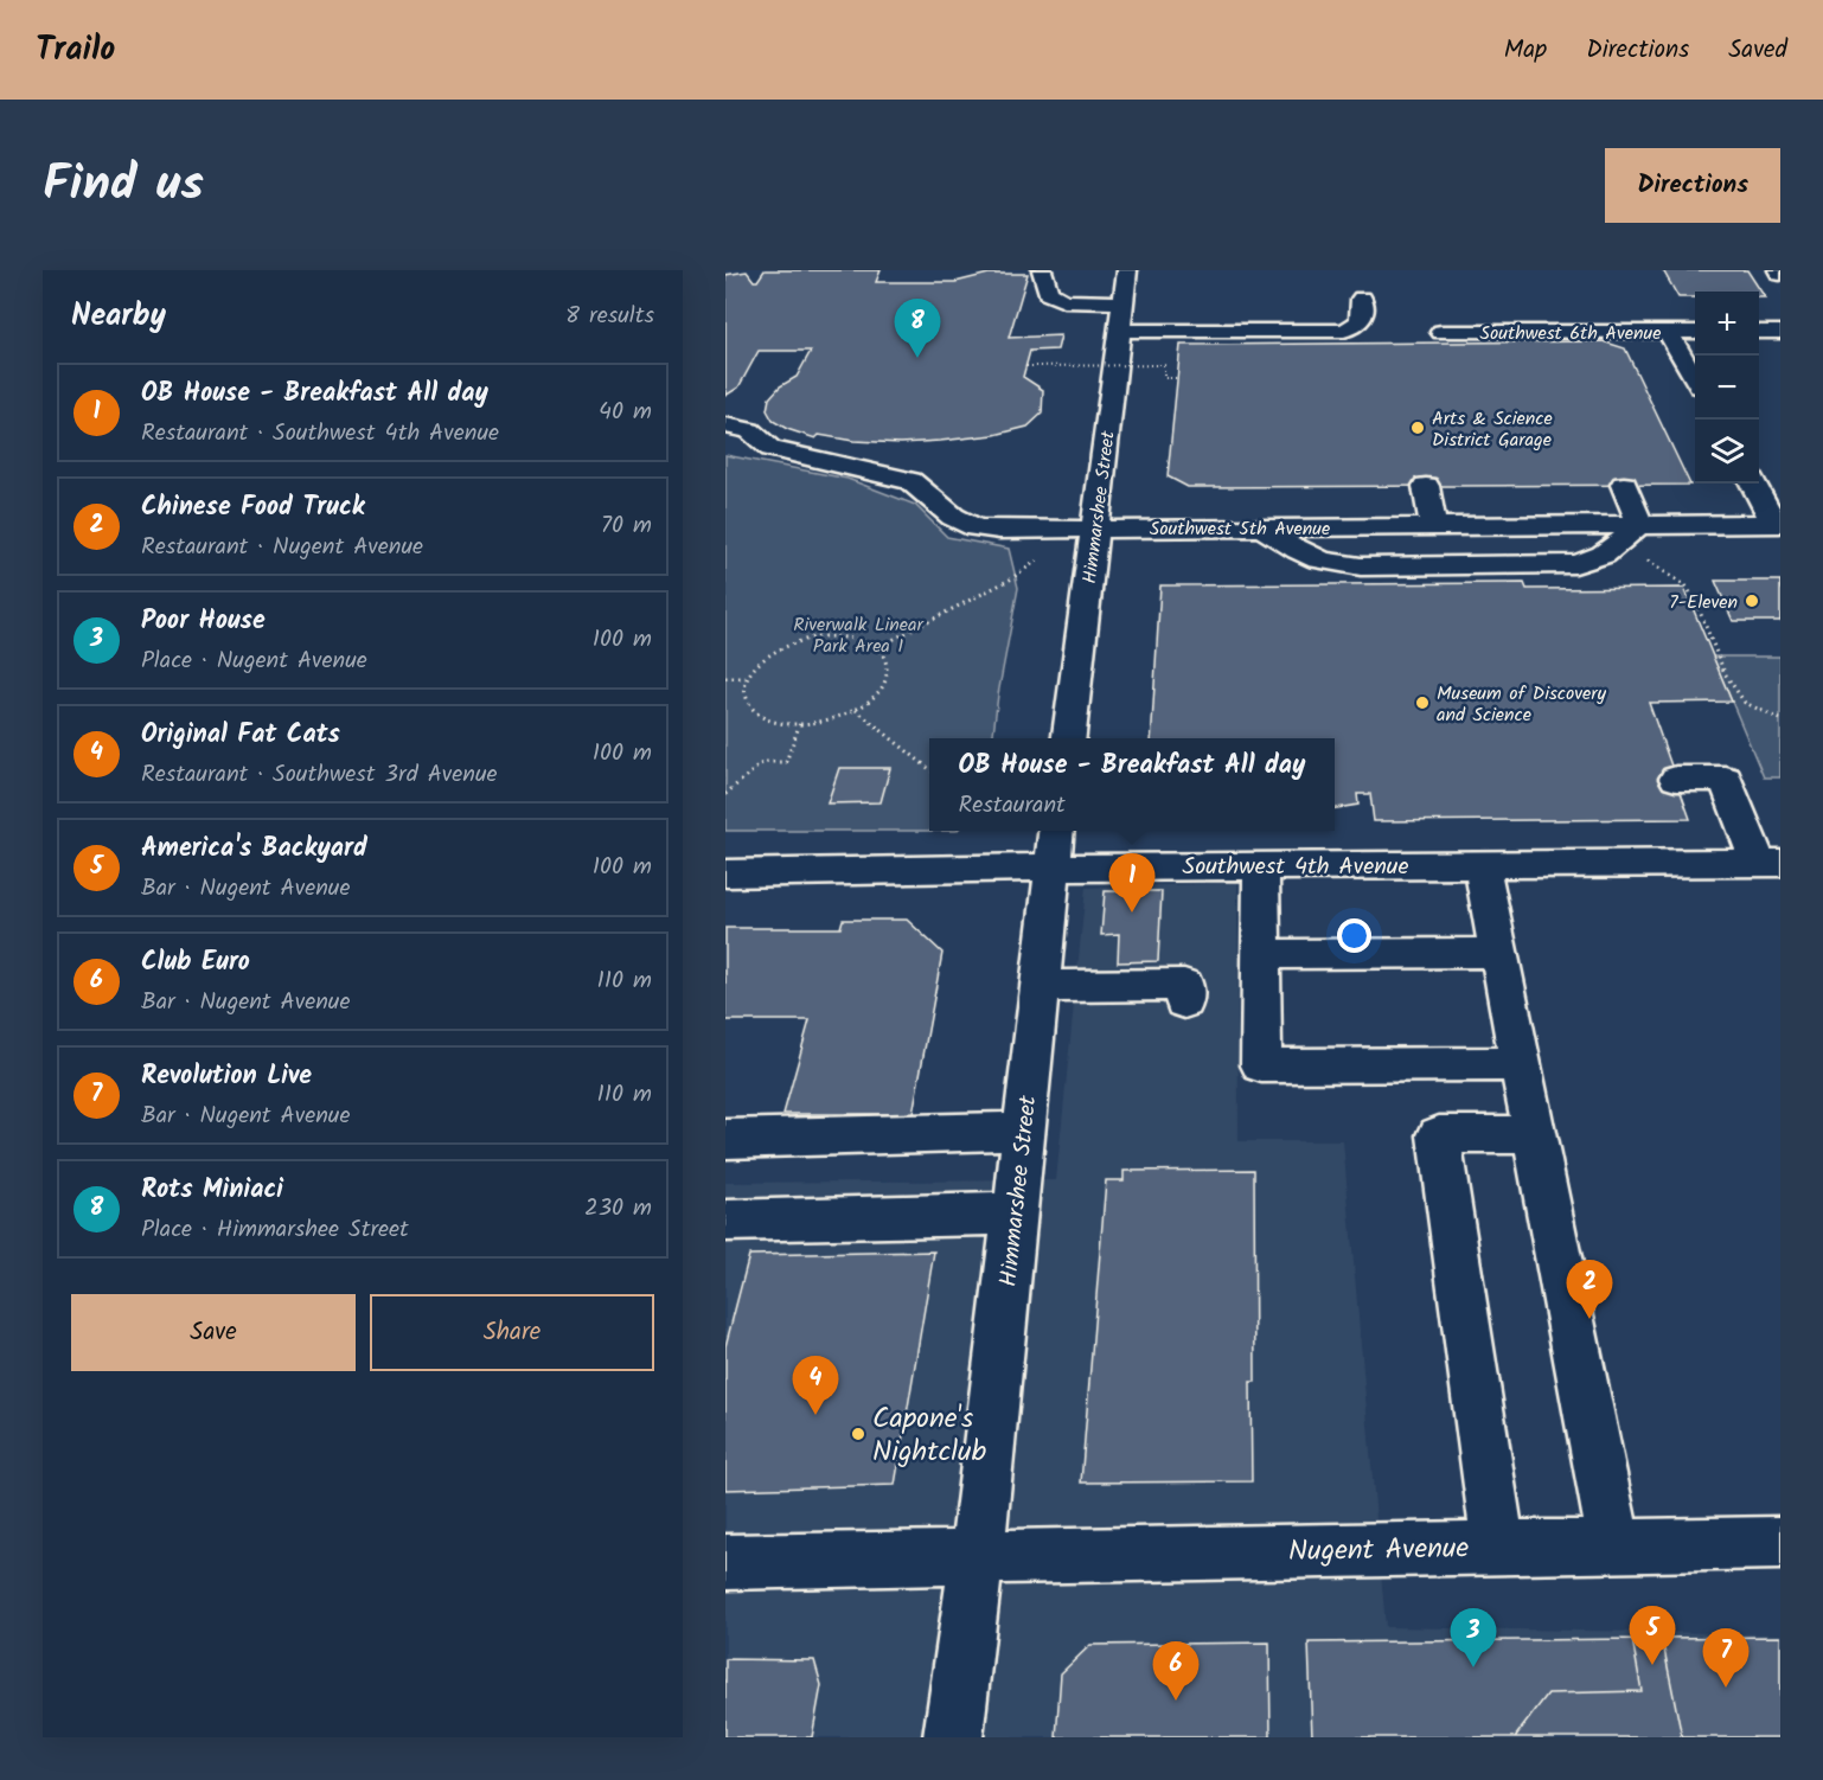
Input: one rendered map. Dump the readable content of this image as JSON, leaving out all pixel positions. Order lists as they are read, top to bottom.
{
  "streets": {
    "street": [
      "Southwest 6th Avenue",
      "Himmarshee Street",
      "Southwest 5th Avenue",
      "Southwest 4th Avenue",
      "Nugent Avenue"
    ]
  },
  "crossings": [
    ["Himmarshee Street", "Southwest 5th Avenue"],
    ["Himmarshee Street", "Southwest 4th Avenue"],
    ["Himmarshee Street", "Nugent Avenue"]
  ],
  "parks": ["Riverwalk Linear Park Area 1"],
  "places": [
    "Arts & Science District Garage",
    "7-Eleven",
    "Museum of Discovery and Science",
    "Capone's Nightclub"
  ],
  "page": {
    "header": "Trailo",
    "nav": ["Map", "Directions", "Saved"],
    "title": "Find us",
    "buttons": [
      "Directions",
      ["Save", "Share"]
    ],
    "heading": ["Nearby", "8 results"],
    "map_buttons": ["+", "−"],
    "pins": [
      "8",
      "1",
      "2",
      "4",
      "5",
      "3",
      "7",
      "6"
    ],
    "list": [
      {
        "mark": "1",
        "name": "OB House - Breakfast All day",
        "note": "Restaurant · Southwest 4th Avenue",
        "value": "40 m"
      },
      {
        "mark": "2",
        "name": "Chinese Food Truck",
        "note": "Restaurant · Nugent Avenue",
        "value": "70 m"
      },
      {
        "mark": "3",
        "name": "Poor House",
        "note": "Place · Nugent Avenue",
        "value": "100 m"
      },
      {
        "mark": "4",
        "name": "Original Fat Cats",
        "note": "Restaurant · Southwest 3rd Avenue",
        "value": "100 m"
      },
      {
        "mark": "5",
        "name": "America's Backyard",
        "note": "Bar · Nugent Avenue",
        "value": "100 m"
      },
      {
        "mark": "6",
        "name": "Club Euro",
        "note": "Bar · Nugent Avenue",
        "value": "110 m"
      },
      {
        "mark": "7",
        "name": "Revolution Live",
        "note": "Bar · Nugent Avenue",
        "value": "110 m"
      },
      {
        "mark": "8",
        "name": "Rots Miniaci",
        "note": "Place · Himmarshee Street",
        "value": "230 m"
      }
    ],
    "popup": ["OB House - Breakfast All day", "Restaurant"]
  }
}
